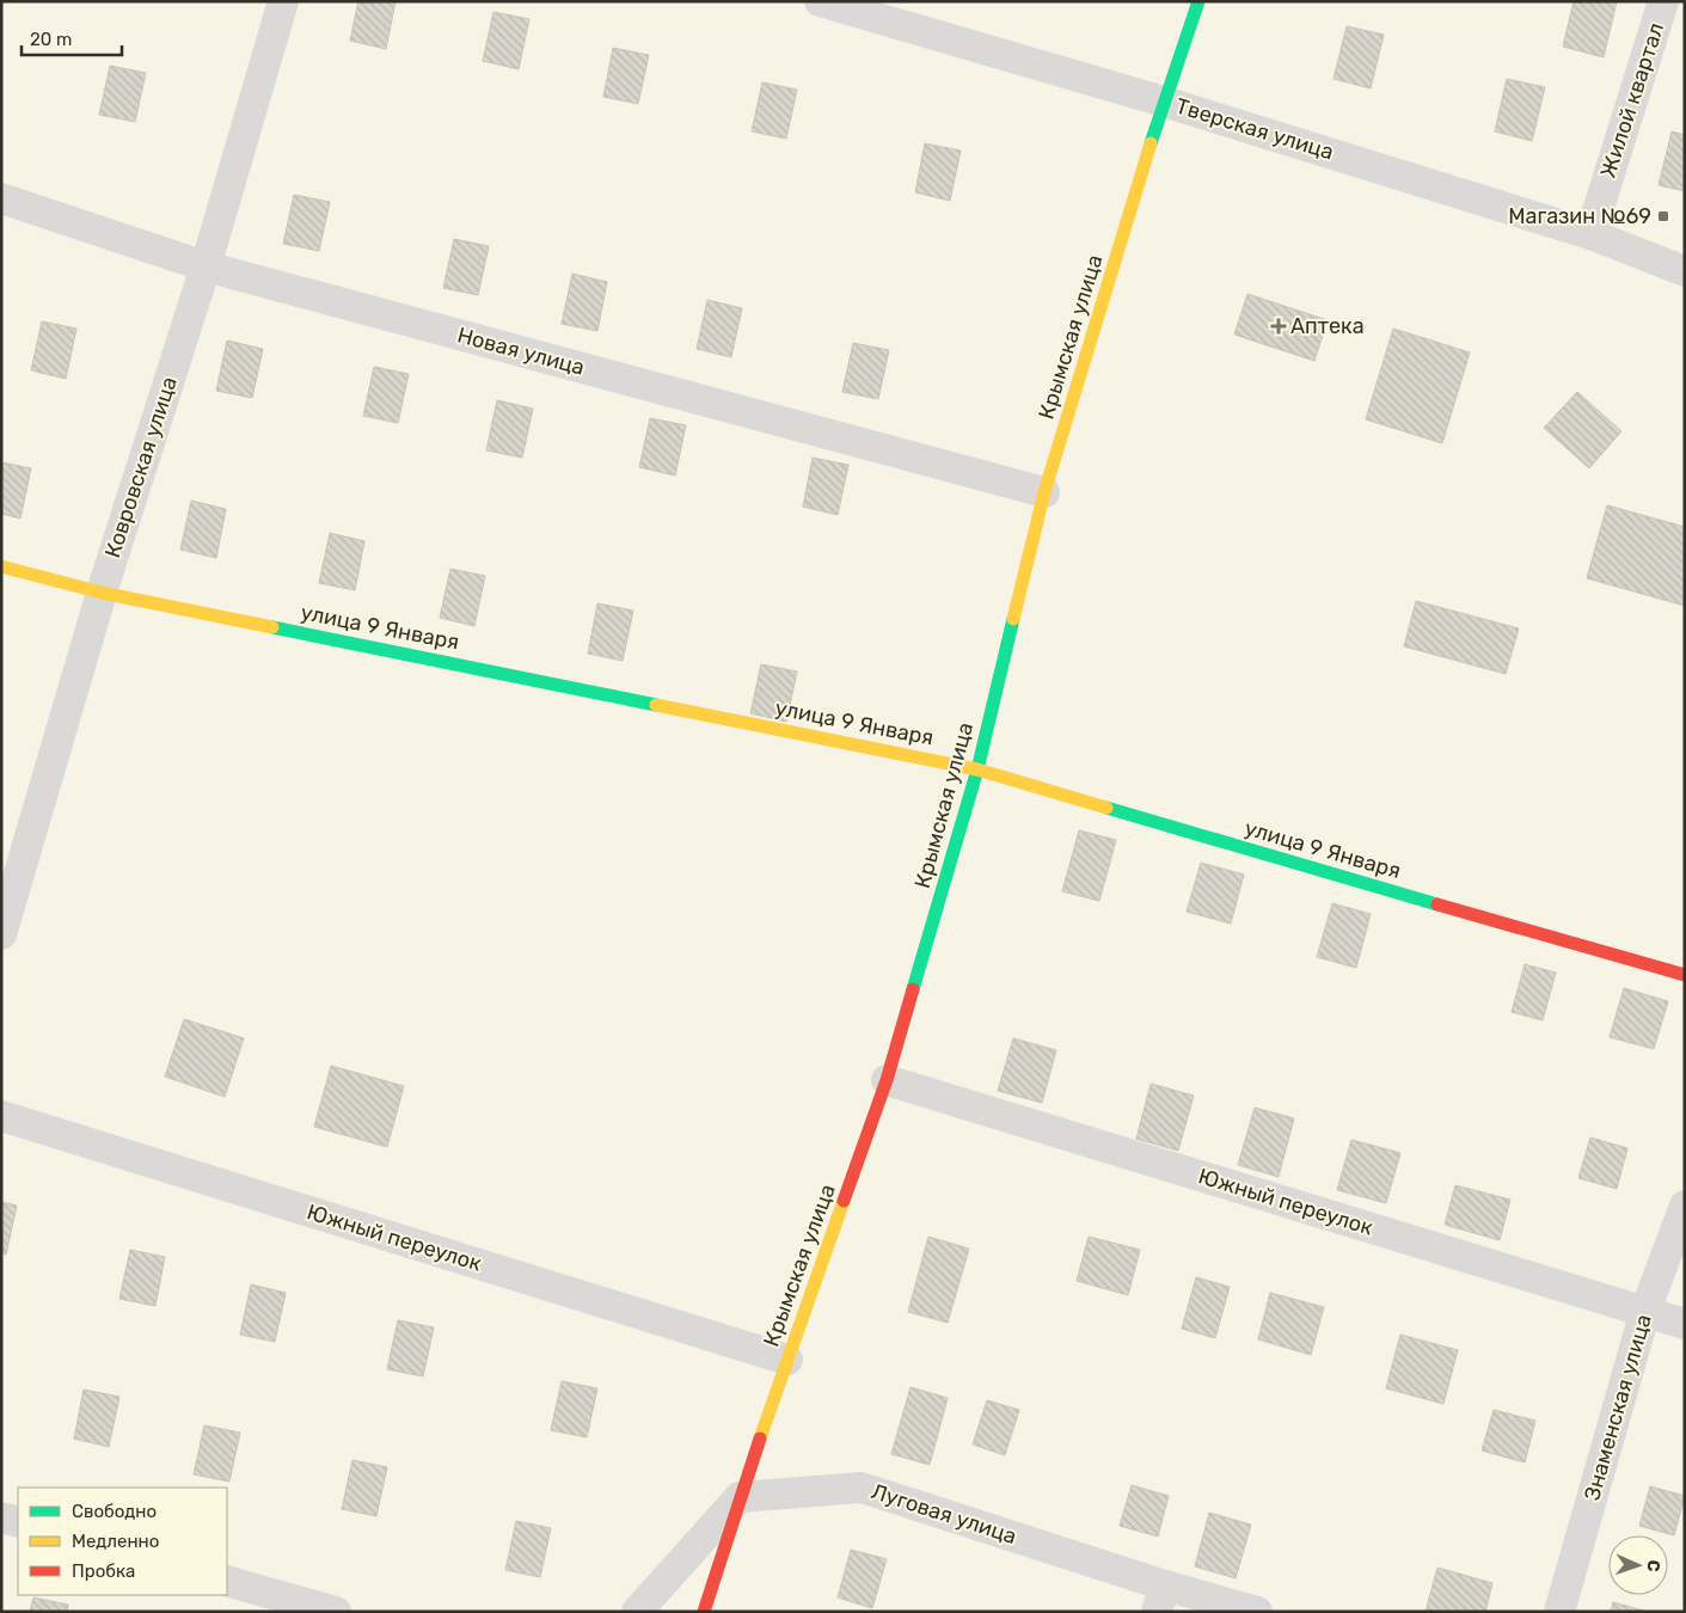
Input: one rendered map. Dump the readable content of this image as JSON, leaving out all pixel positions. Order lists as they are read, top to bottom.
{
  "streets": {
    "street": [
      "Жилой квартал",
      "Тверская улица",
      "Крымская улица",
      "Новая улица",
      "Ковровская улица",
      "улица 9 Января",
      "Южный переулок",
      "Знаменская улица",
      "Луговая улица"
    ]
  },
  "crossings": [
    ["Жилой квартал", "Тверская улица"],
    ["Тверская улица", "Крымская улица"],
    ["Крымская улица", "Новая улица"],
    ["Крымская улица", "улица 9 Января"],
    ["Крымская улица", "Южный переулок"],
    ["Крымская улица", "Луговая улица"],
    ["Новая улица", "Ковровская улица"],
    ["Ковровская улица", "улица 9 Января"],
    ["Южный переулок", "Знаменская улица"]
  ],
  "places": {
    "transit": ["Магазин №69"],
    "health": ["Аптека"]
  },
  "legend": ["Свободно", "Медленно", "Пробка"],
  "scale_bar": "20 m",
  "north": "right"
}
